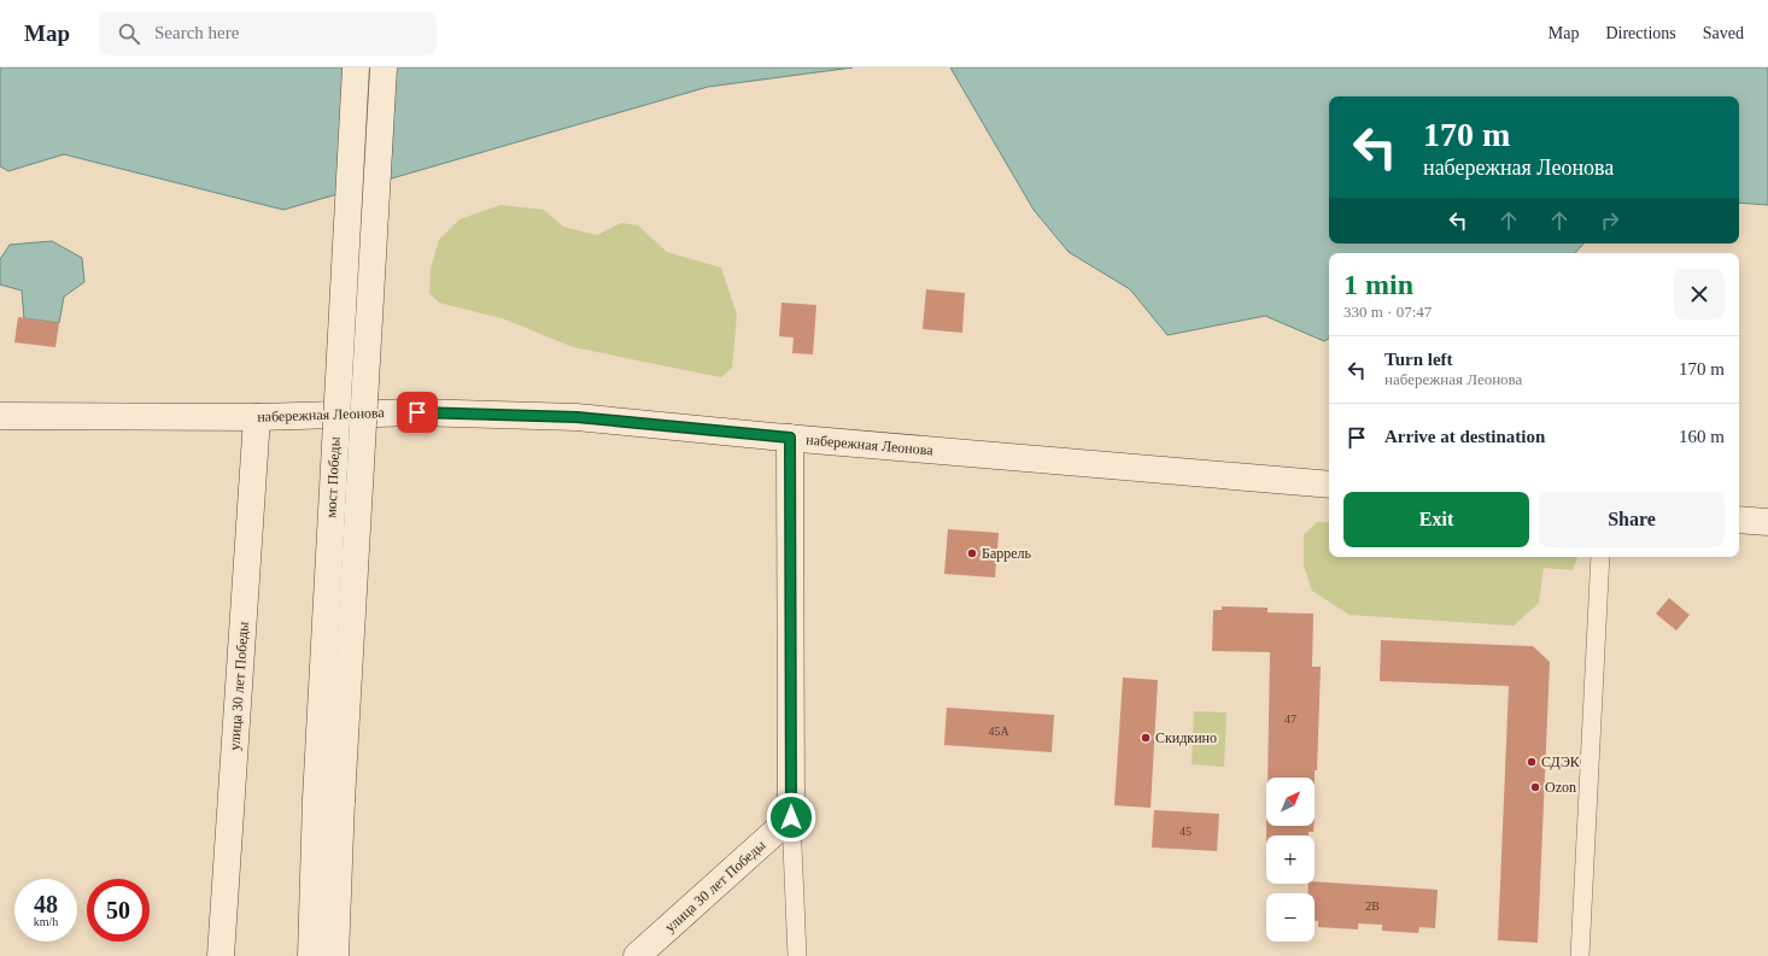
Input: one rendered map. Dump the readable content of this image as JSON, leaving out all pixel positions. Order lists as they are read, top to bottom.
{
  "streets": {
    "main road": ["набережная Леонова", "мост Победы", "улица 30 лет Победы"]
  },
  "crossings": [
    ["набережная Леонова", "улица 30 лет Победы"]
  ],
  "places": [
    "Баррель",
    "Скидкино",
    "СДЭК",
    "Ozon"
  ],
  "house_numbers": [
    "47",
    "45А",
    "45",
    "2В"
  ],
  "north": "top right",
  "page": {
    "header": "Map",
    "search": "Search here",
    "nav": ["Map", "Directions", "Saved"],
    "turn": ["170 m", "набережная Леонова"],
    "heading": ["1 min", "330 m · 07:47"],
    "list": [
      {
        "name": "Turn left",
        "note": "набережная Леонова",
        "value": "170 m"
      },
      {
        "name": "Arrive at destination",
        "value": "160 m"
      }
    ],
    "buttons": ["Exit", "Share"],
    "map_buttons": ["+", "−"],
    "speed": "48 km/h",
    "limit": "50"
  }
}
